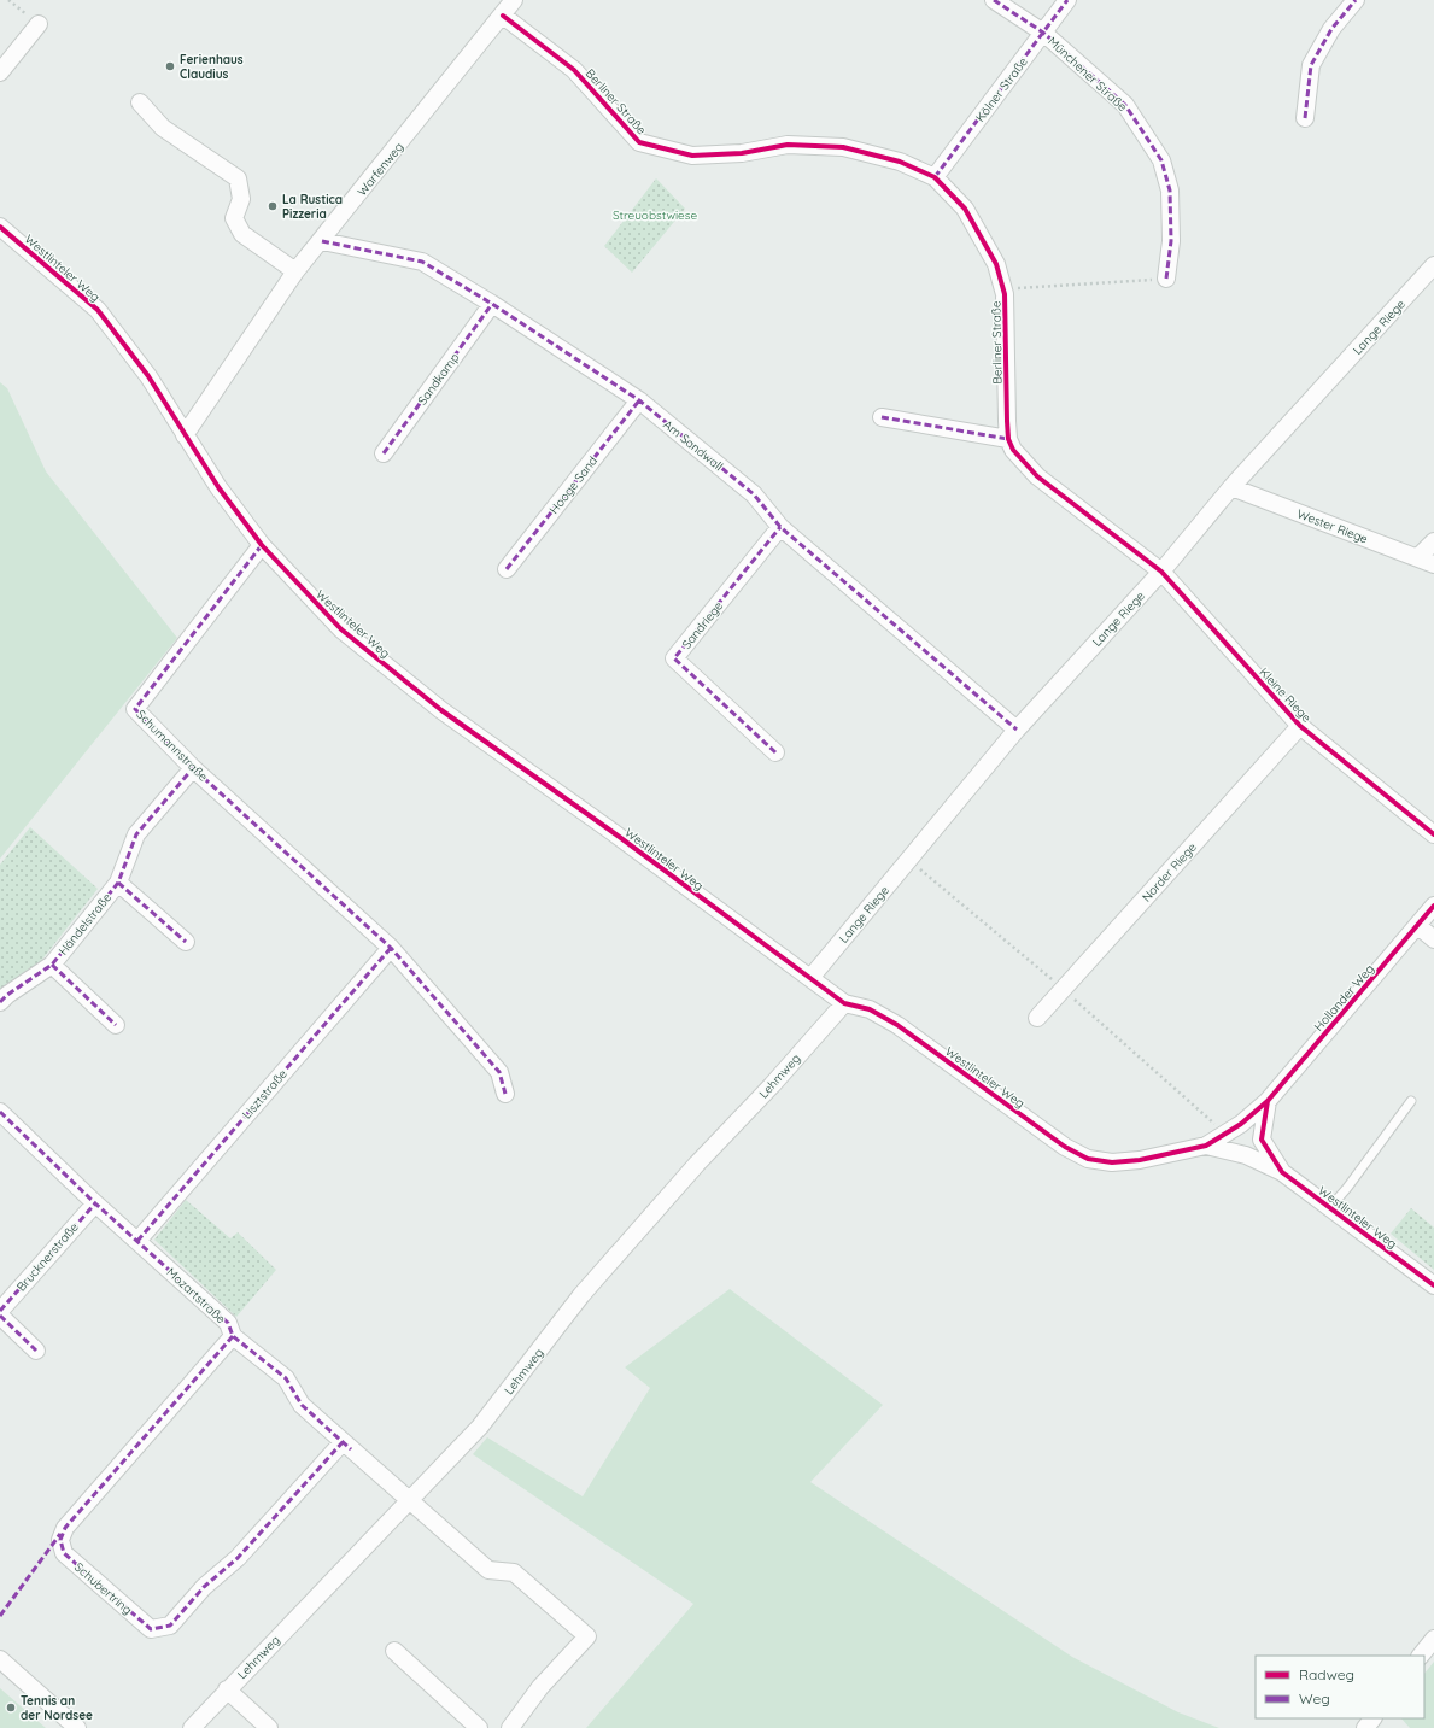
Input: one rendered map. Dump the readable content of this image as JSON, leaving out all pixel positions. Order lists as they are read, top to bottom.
{
  "streets": {
    "street": [
      "Münchener Straße",
      "Kölner Straße",
      "Berliner Straße",
      "Warfenweg",
      "Westlinteler Weg",
      "Lange Riege",
      "Sandkamp",
      "Am Sandwall",
      "Hooge Sand",
      "Wester Riege",
      "Sandriege",
      "Kleine Riege",
      "Schumannstraße",
      "Norder Riege",
      "Händelstraße",
      "Hollander Weg",
      "Lehmweg",
      "Lisztstraße",
      "Brucknerstraße",
      "Mozartstraße",
      "Schubertring"
    ]
  },
  "crossings": [
    ["Münchener Straße", "Kölner Straße"],
    ["Kölner Straße", "Berliner Straße"],
    ["Berliner Straße", "Warfenweg"],
    ["Warfenweg", "Westlinteler Weg"],
    ["Warfenweg", "Am Sandwall"],
    ["Westlinteler Weg", "Lange Riege"],
    ["Westlinteler Weg", "Schumannstraße"],
    ["Westlinteler Weg", "Hollander Weg"],
    ["Westlinteler Weg", "Lehmweg"],
    ["Lange Riege", "Am Sandwall"],
    ["Lange Riege", "Wester Riege"],
    ["Lange Riege", "Kleine Riege"],
    ["Sandkamp", "Am Sandwall"],
    ["Am Sandwall", "Hooge Sand"],
    ["Am Sandwall", "Sandriege"],
    ["Kleine Riege", "Norder Riege"],
    ["Schumannstraße", "Händelstraße"],
    ["Schumannstraße", "Lisztstraße"],
    ["Lehmweg", "Mozartstraße"],
    ["Lisztstraße", "Mozartstraße"],
    ["Brucknerstraße", "Mozartstraße"],
    ["Mozartstraße", "Schubertring"]
  ],
  "parks": ["Streuobstwiese"],
  "places": ["Ferienhaus Claudius", "La Rustica Pizzeria", "Tennis an der Nordsee"],
  "legend": ["Radweg", "Weg"]
}
